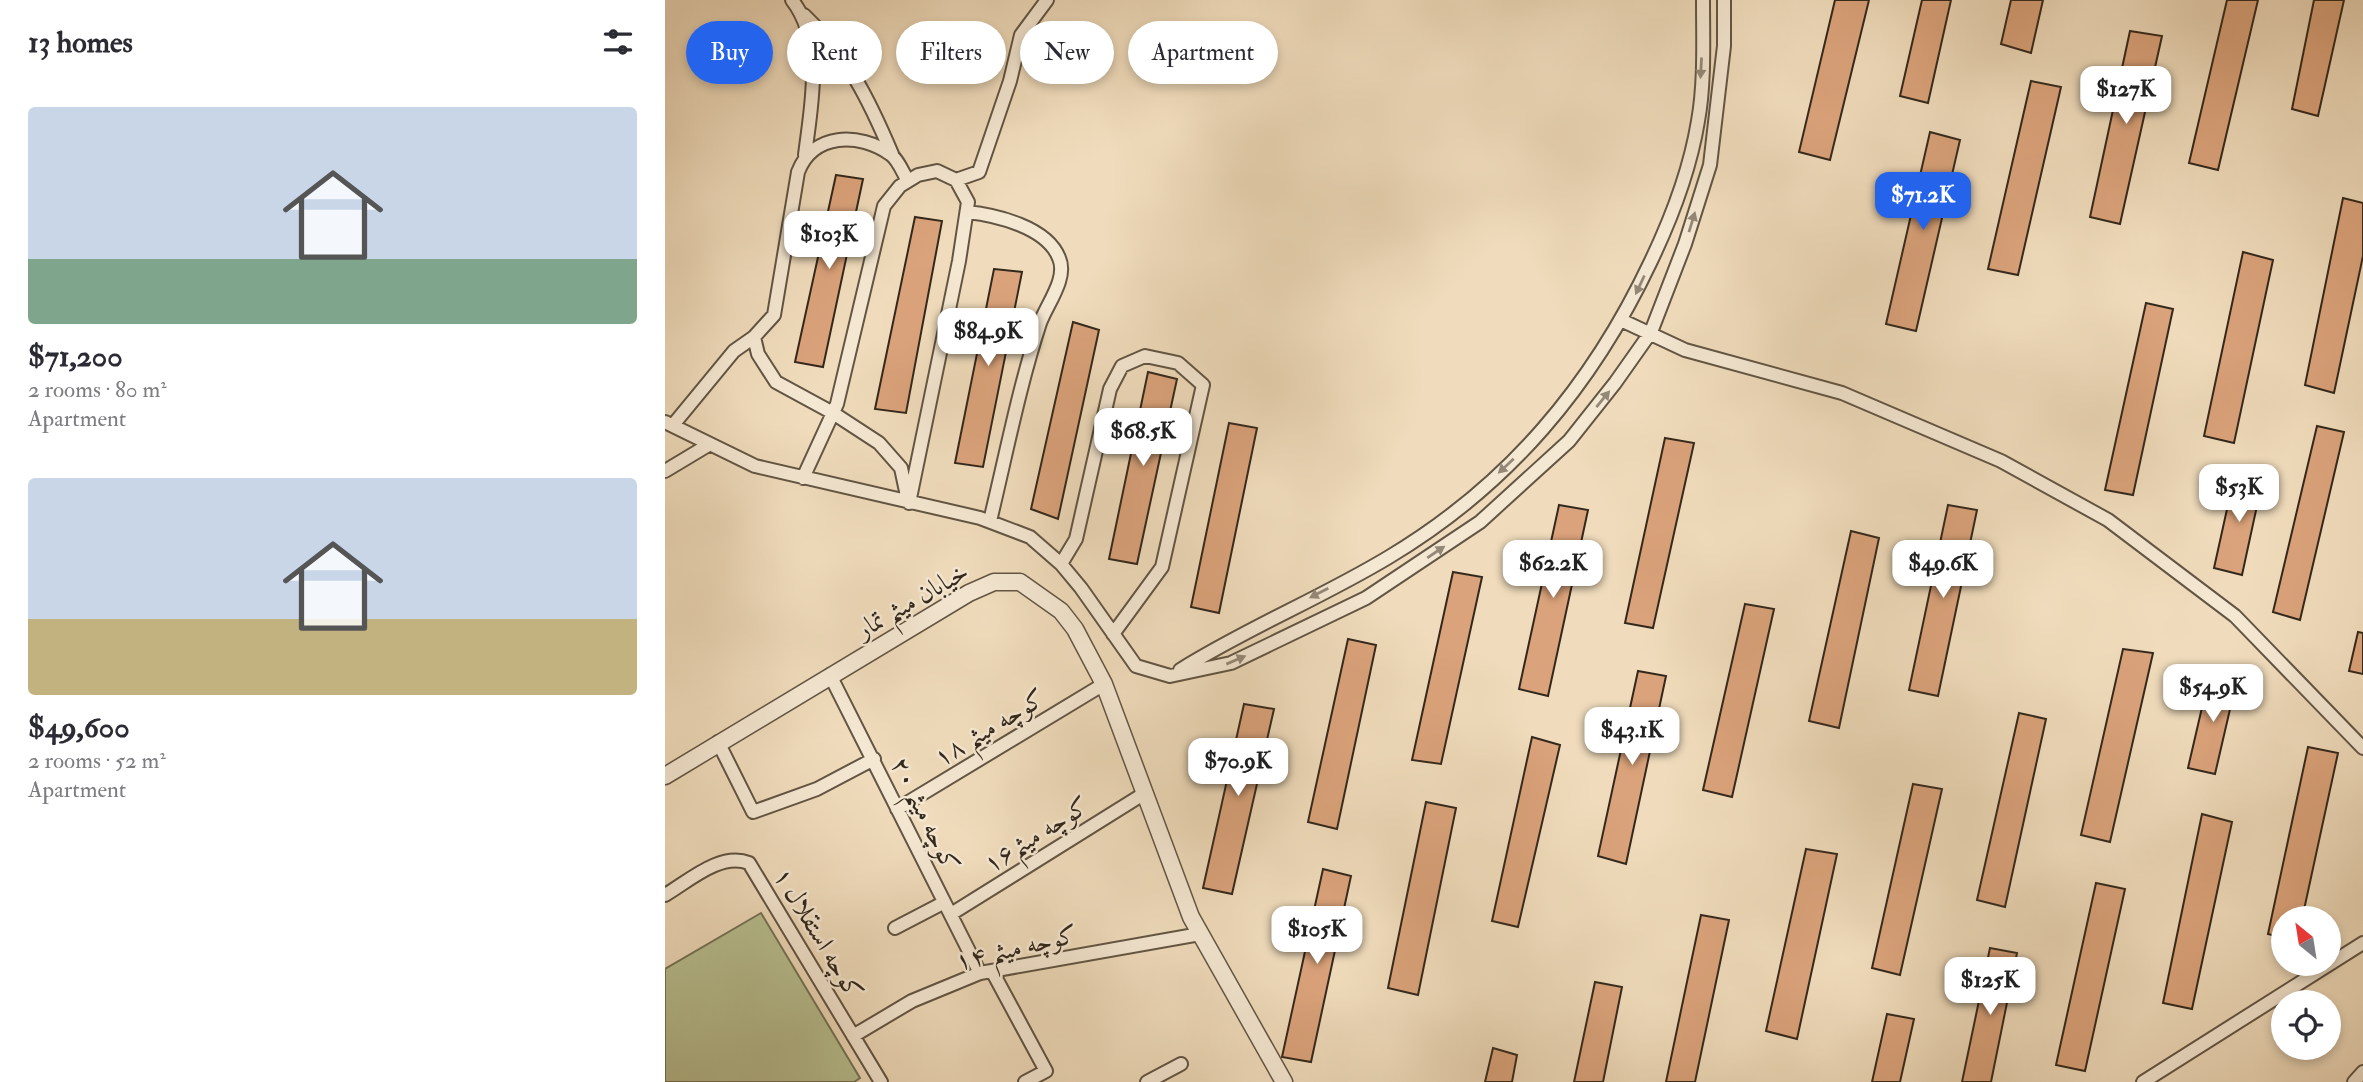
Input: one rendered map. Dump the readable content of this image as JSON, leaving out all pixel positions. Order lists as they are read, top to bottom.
{
  "streets": {
    "street": [
      "خیابان میثم تمار",
      "کوچه میثم ۱۸",
      "کوچه میثم ۲۰",
      "کوچه میثم۱۶",
      "کوچه استقلال ۱",
      "کوچه میثم ۱۴"
    ]
  },
  "crossings": [
    ["خیابان میثم تمار", "کوچه میثم ۱۸"],
    ["خیابان میثم تمار", "کوچه میثم ۲۰"],
    ["خیابان میثم تمار", "کوچه میثم۱۶"],
    ["خیابان میثم تمار", "کوچه میثم ۱۴"],
    ["کوچه میثم ۱۸", "کوچه میثم ۲۰"],
    ["کوچه میثم ۲۰", "کوچه میثم۱۶"],
    ["کوچه میثم ۲۰", "کوچه میثم ۱۴"],
    ["کوچه استقلال ۱", "کوچه میثم ۱۴"]
  ],
  "north": "top left",
  "page": {
    "heading": "13 homes",
    "chip": [
      "Buy",
      "Rent",
      "Filters",
      "New",
      "Apartment"
    ],
    "price": [
      "$127K",
      "$71.2K",
      "$103K",
      "$84.9K",
      "$68.5K",
      "$53K",
      "$62.2K",
      "$49.6K",
      "$54.9K",
      "$43.1K",
      "$70.9K",
      "$105K",
      "$125K"
    ],
    "list": [
      {
        "name": "$71,200",
        "note": "2 rooms · 80 m² · Apartment"
      },
      {
        "name": "$49,600",
        "note": "2 rooms · 52 m² · Apartment"
      }
    ]
  }
}
